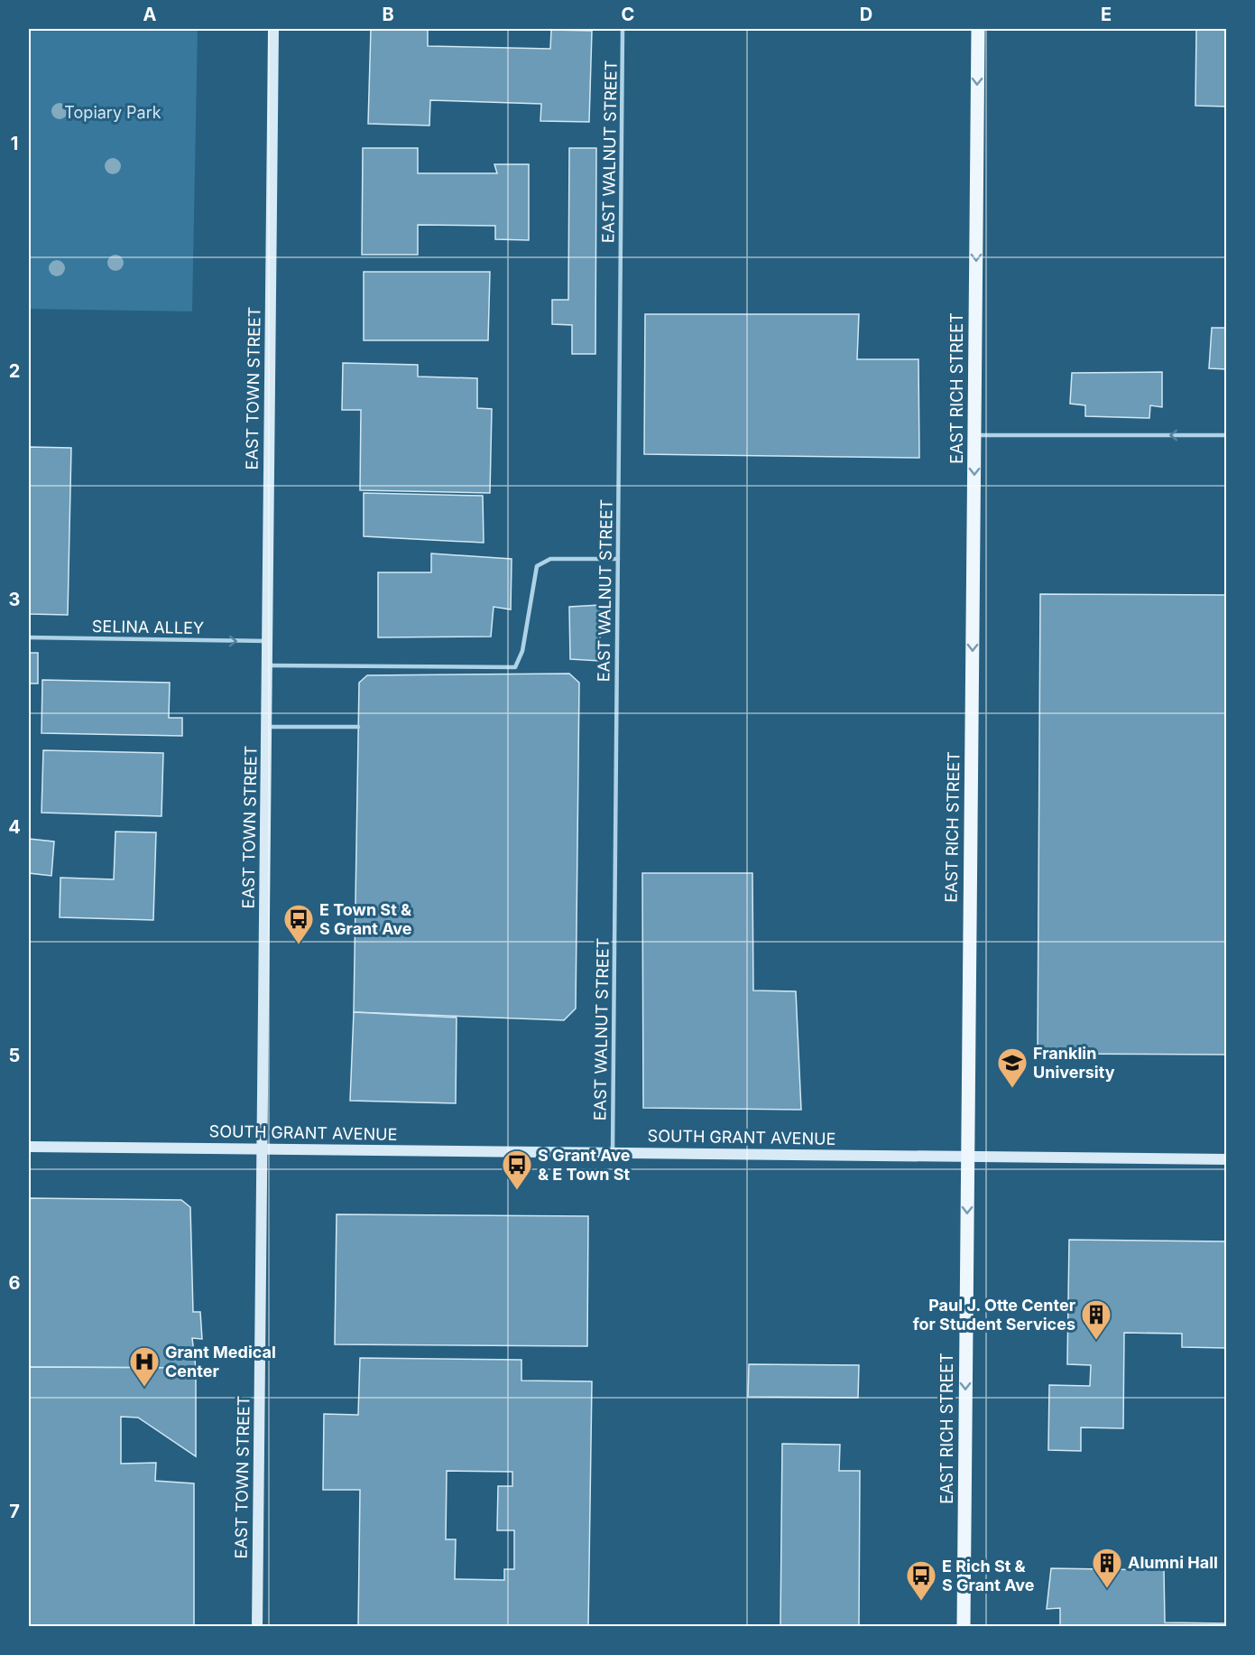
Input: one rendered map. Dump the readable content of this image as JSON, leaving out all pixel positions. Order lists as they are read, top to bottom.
{
  "streets": {
    "main road": ["EAST RICH STREET"],
    "street": ["EAST TOWN STREET", "SOUTH GRANT AVENUE"],
    "lane": ["EAST WALNUT STREET", "SELINA ALLEY"]
  },
  "crossings": [
    ["EAST WALNUT STREET", "SOUTH GRANT AVENUE"],
    ["EAST TOWN STREET", "SELINA ALLEY"],
    ["EAST TOWN STREET", "SOUTH GRANT AVENUE"],
    ["EAST RICH STREET", "SOUTH GRANT AVENUE"]
  ],
  "one_way": ["EAST RICH STREET", "SELINA ALLEY"],
  "parks": ["Topiary Park"],
  "places": {
    "bus stop": ["E Town St & S Grant Ave", "S Grant Ave & E Town St", "E Rich St & S Grant Ave"],
    "school or university": ["Franklin University"],
    "building": ["Paul J. Otte Center for Student Services", "Alumni Hall"],
    "hospital": ["Grant Medical Center"]
  },
  "grid": {
    "columns": [
      "A",
      "B",
      "C",
      "D",
      "E"
    ],
    "rows": [
      "1",
      "2",
      "3",
      "4",
      "5",
      "6",
      "7"
    ]
  }
}
